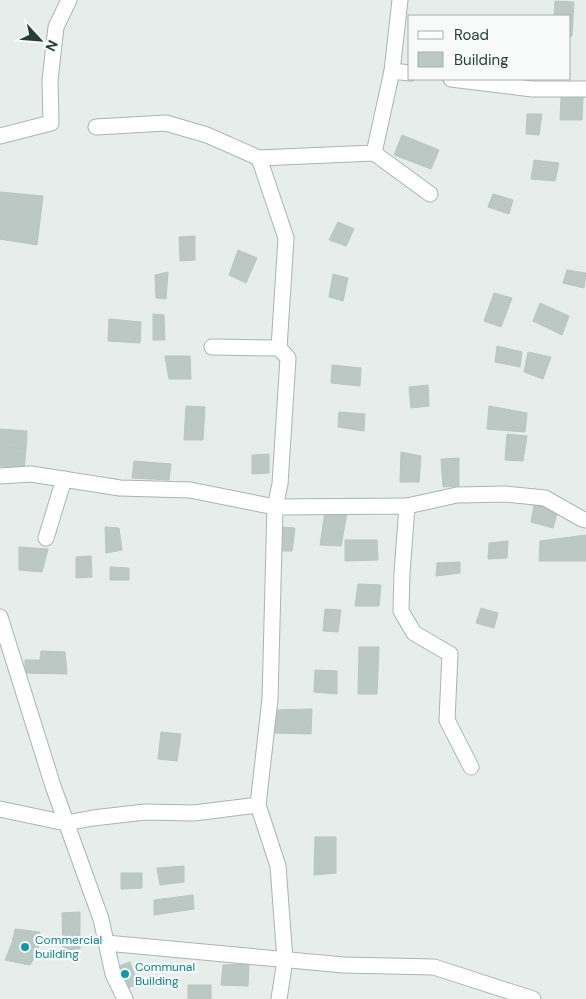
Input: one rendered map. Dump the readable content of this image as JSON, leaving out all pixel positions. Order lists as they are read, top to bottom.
{
  "places": ["Commercial building", "Communal Building"],
  "legend": ["Road", "Building"],
  "north": "bottom right"
}
